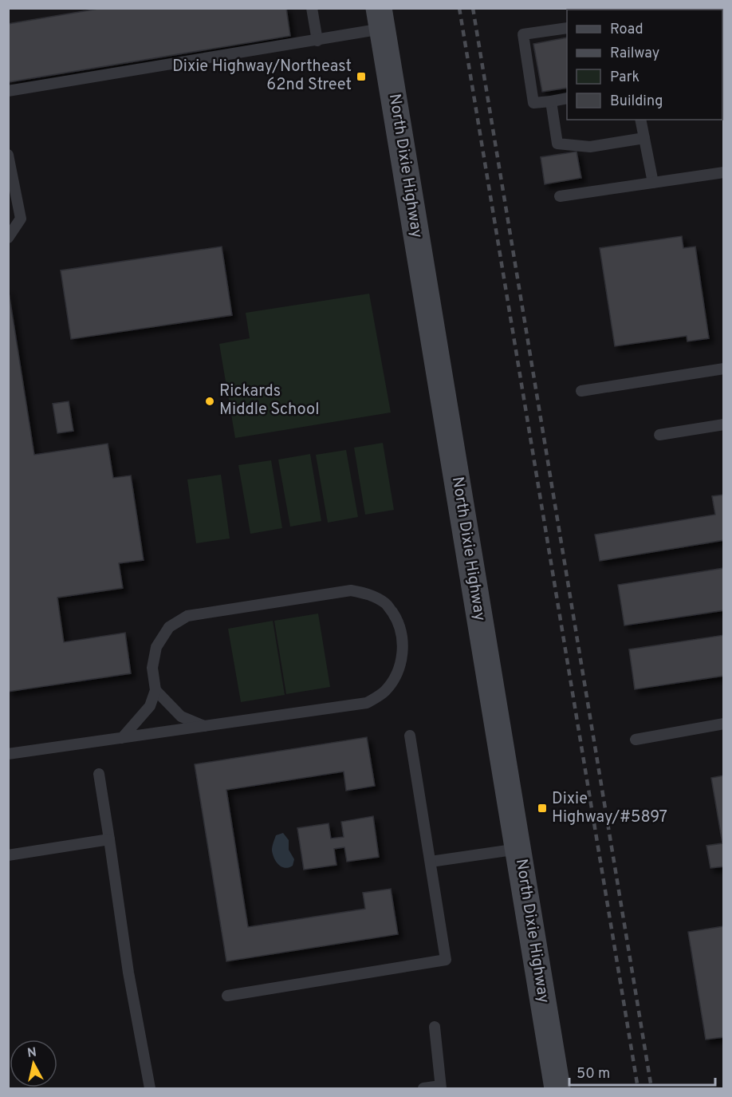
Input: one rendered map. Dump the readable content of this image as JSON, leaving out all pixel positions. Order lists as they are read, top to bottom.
{
  "streets": {
    "main road": ["North Dixie Highway"]
  },
  "places": {
    "transit": ["Dixie Highway/Northeast 62nd Street", "Dixie Highway/#5897"],
    "other": ["Rickards Middle School"]
  },
  "legend": [
    "Road",
    "Railway",
    "Park",
    "Building"
  ],
  "scale_bar": "50 m",
  "north": "top"
}
